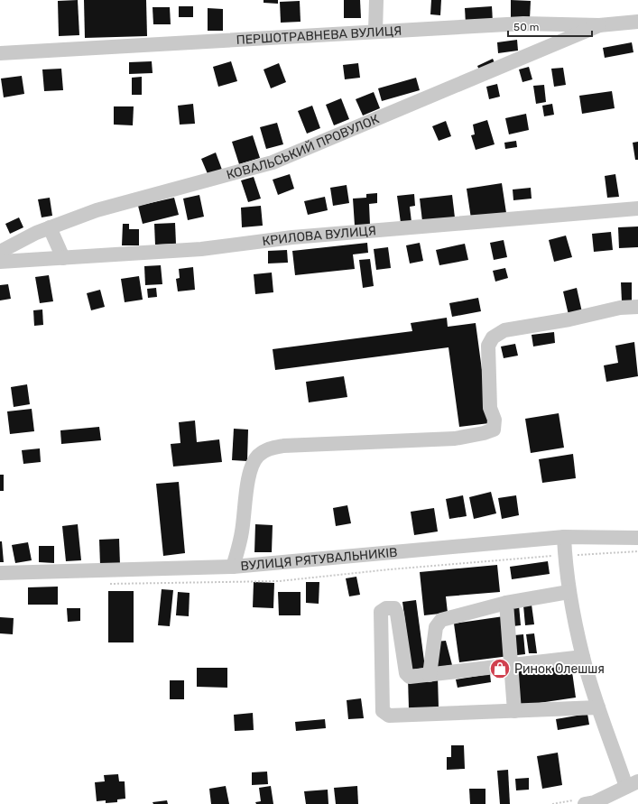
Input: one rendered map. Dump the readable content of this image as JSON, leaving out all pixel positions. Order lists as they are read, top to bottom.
{
  "streets": {
    "street": [
      "ПЕРШОТРАВНЕВА ВУЛИЦЯ",
      "КОВАЛЬСЬКИЙ ПРОВУЛОК",
      "КРИЛОВА ВУЛИЦЯ",
      "ВУЛИЦЯ РЯТУВАЛЬНИКІВ"
    ]
  },
  "crossings": [
    ["ПЕРШОТРАВНЕВА ВУЛИЦЯ", "КОВАЛЬСЬКИЙ ПРОВУЛОК"]
  ],
  "places": {
    "shop": ["Ринок Олешшя"]
  },
  "scale_bar": "50 m"
}
